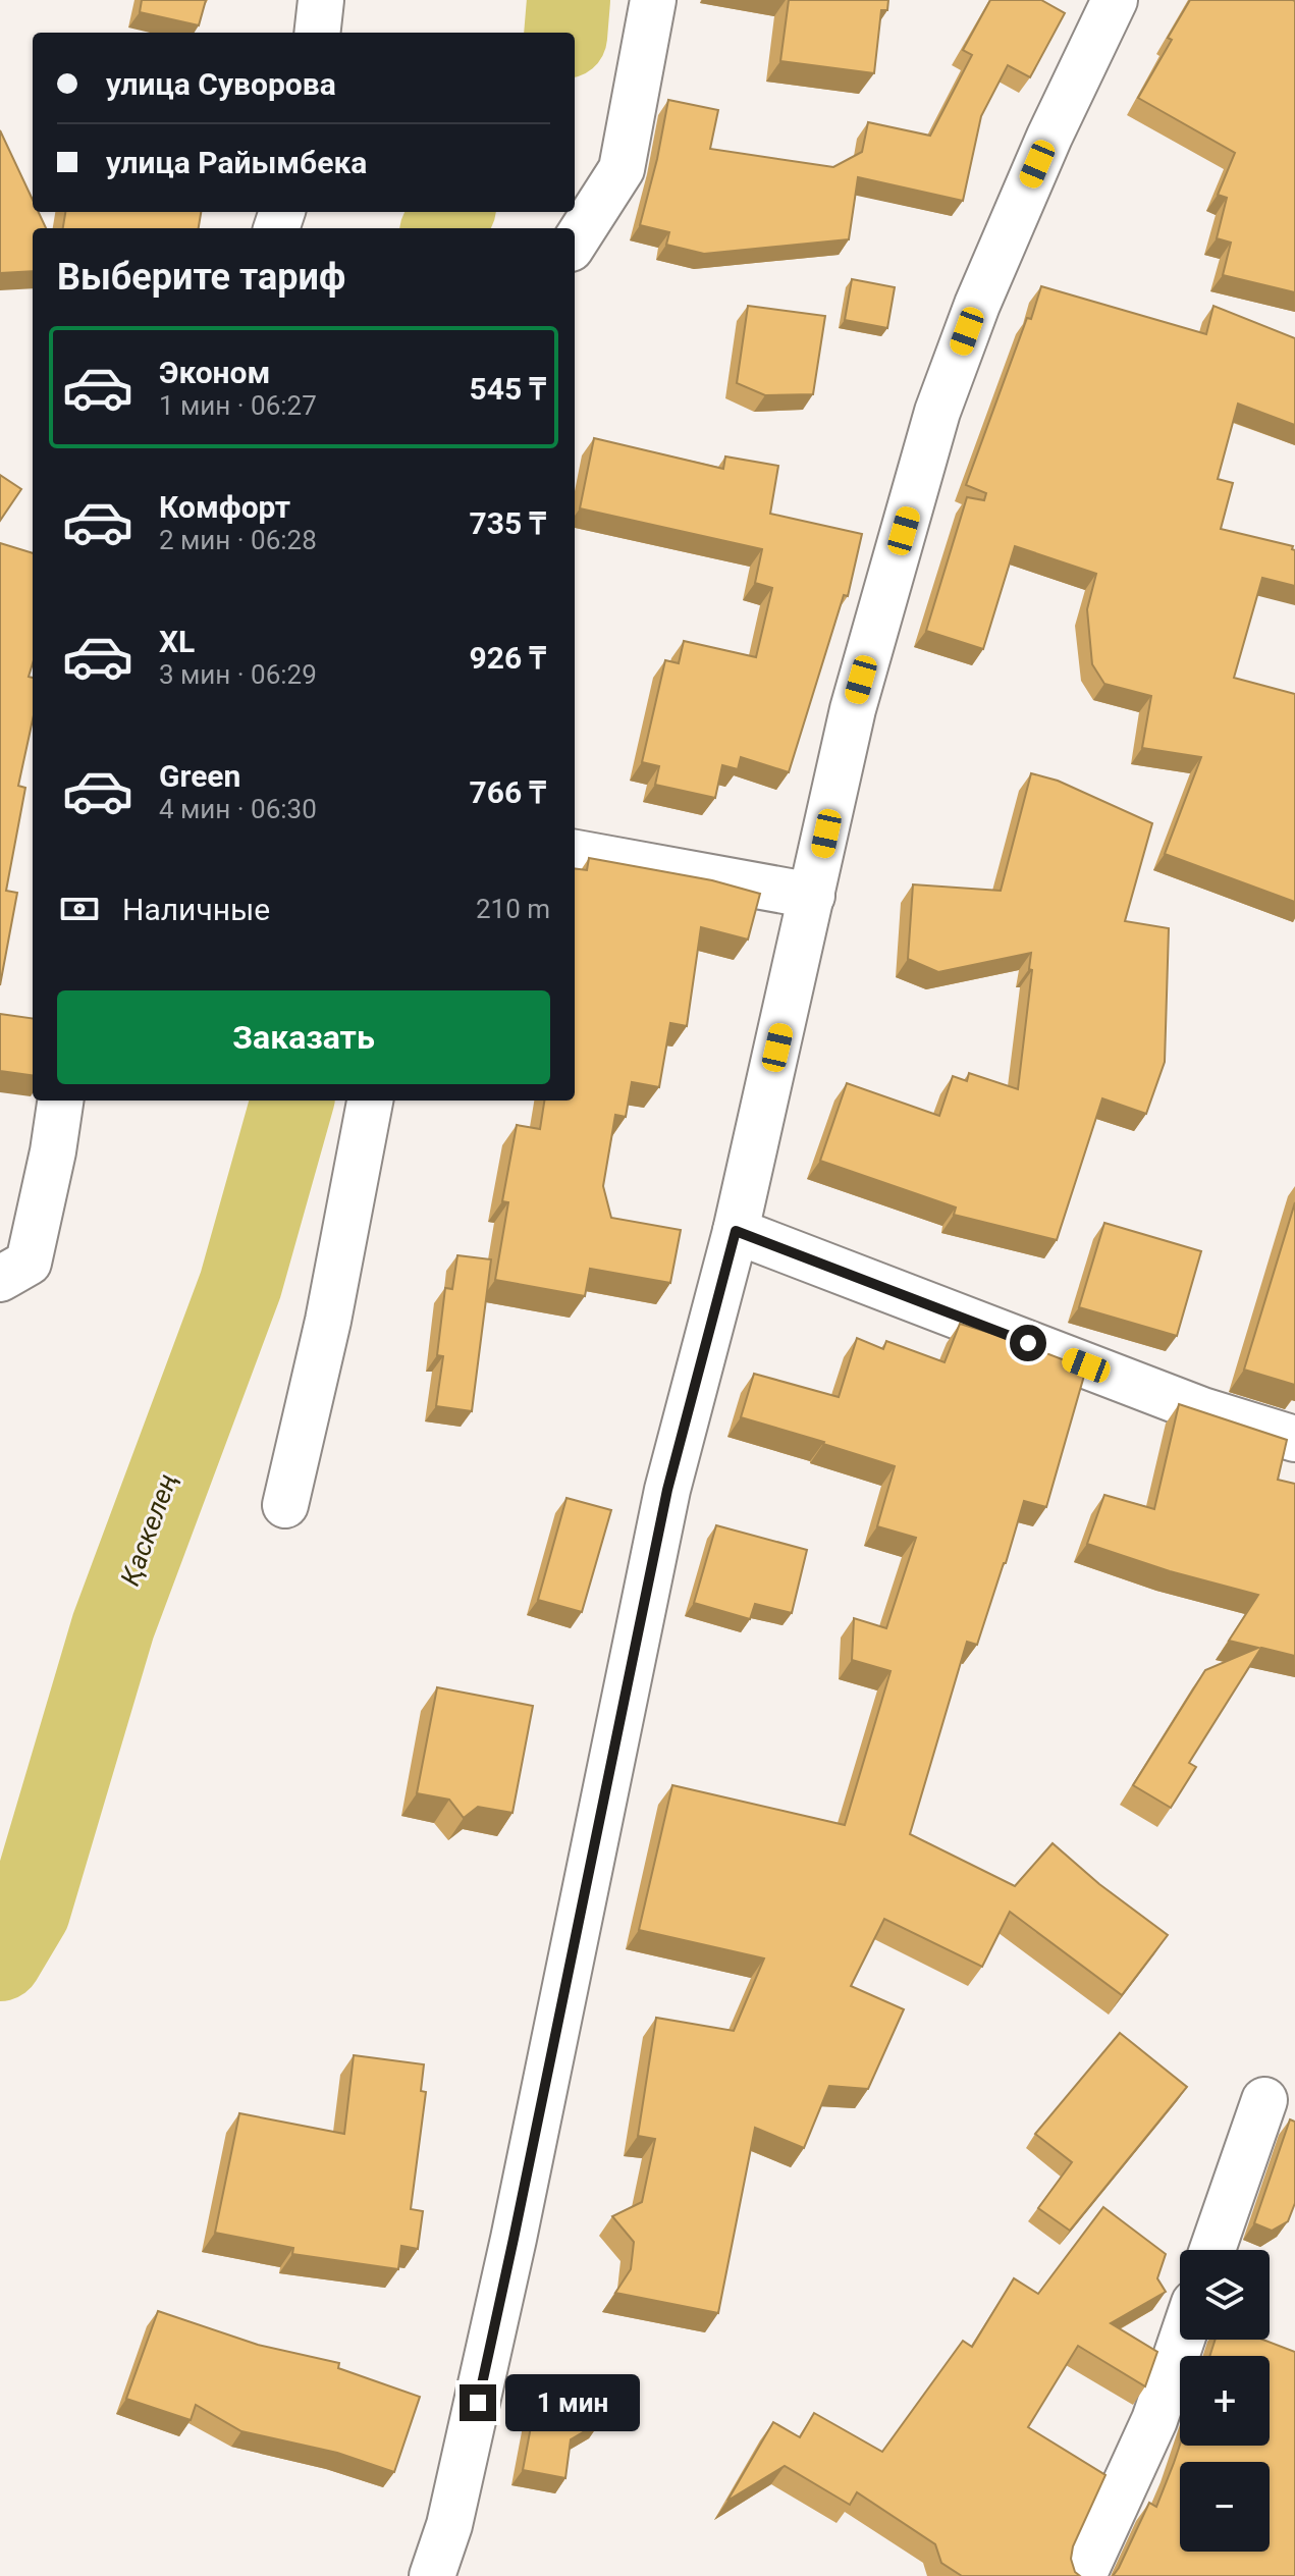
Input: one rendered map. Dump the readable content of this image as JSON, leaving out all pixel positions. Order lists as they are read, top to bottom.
{
  "water": ["Қаскелең"],
  "page": {
    "banner": ["улица Суворова", "улица Райымбека"],
    "heading": "Выберите тариф",
    "list": [
      {
        "name": "Эконом",
        "note": "1 мин · 06:27",
        "value": "545 ₸"
      },
      {
        "name": "Комфорт",
        "note": "2 мин · 06:28",
        "value": "735 ₸"
      },
      {
        "name": "XL",
        "note": "3 мин · 06:29",
        "value": "926 ₸"
      },
      {
        "name": "Green",
        "note": "4 мин · 06:30",
        "value": "766 ₸"
      }
    ],
    "pay": ["Наличные", "210 m"],
    "buttons": "Заказать",
    "map_buttons": ["+", "−"],
    "bubble": "1 мин"
  }
}
